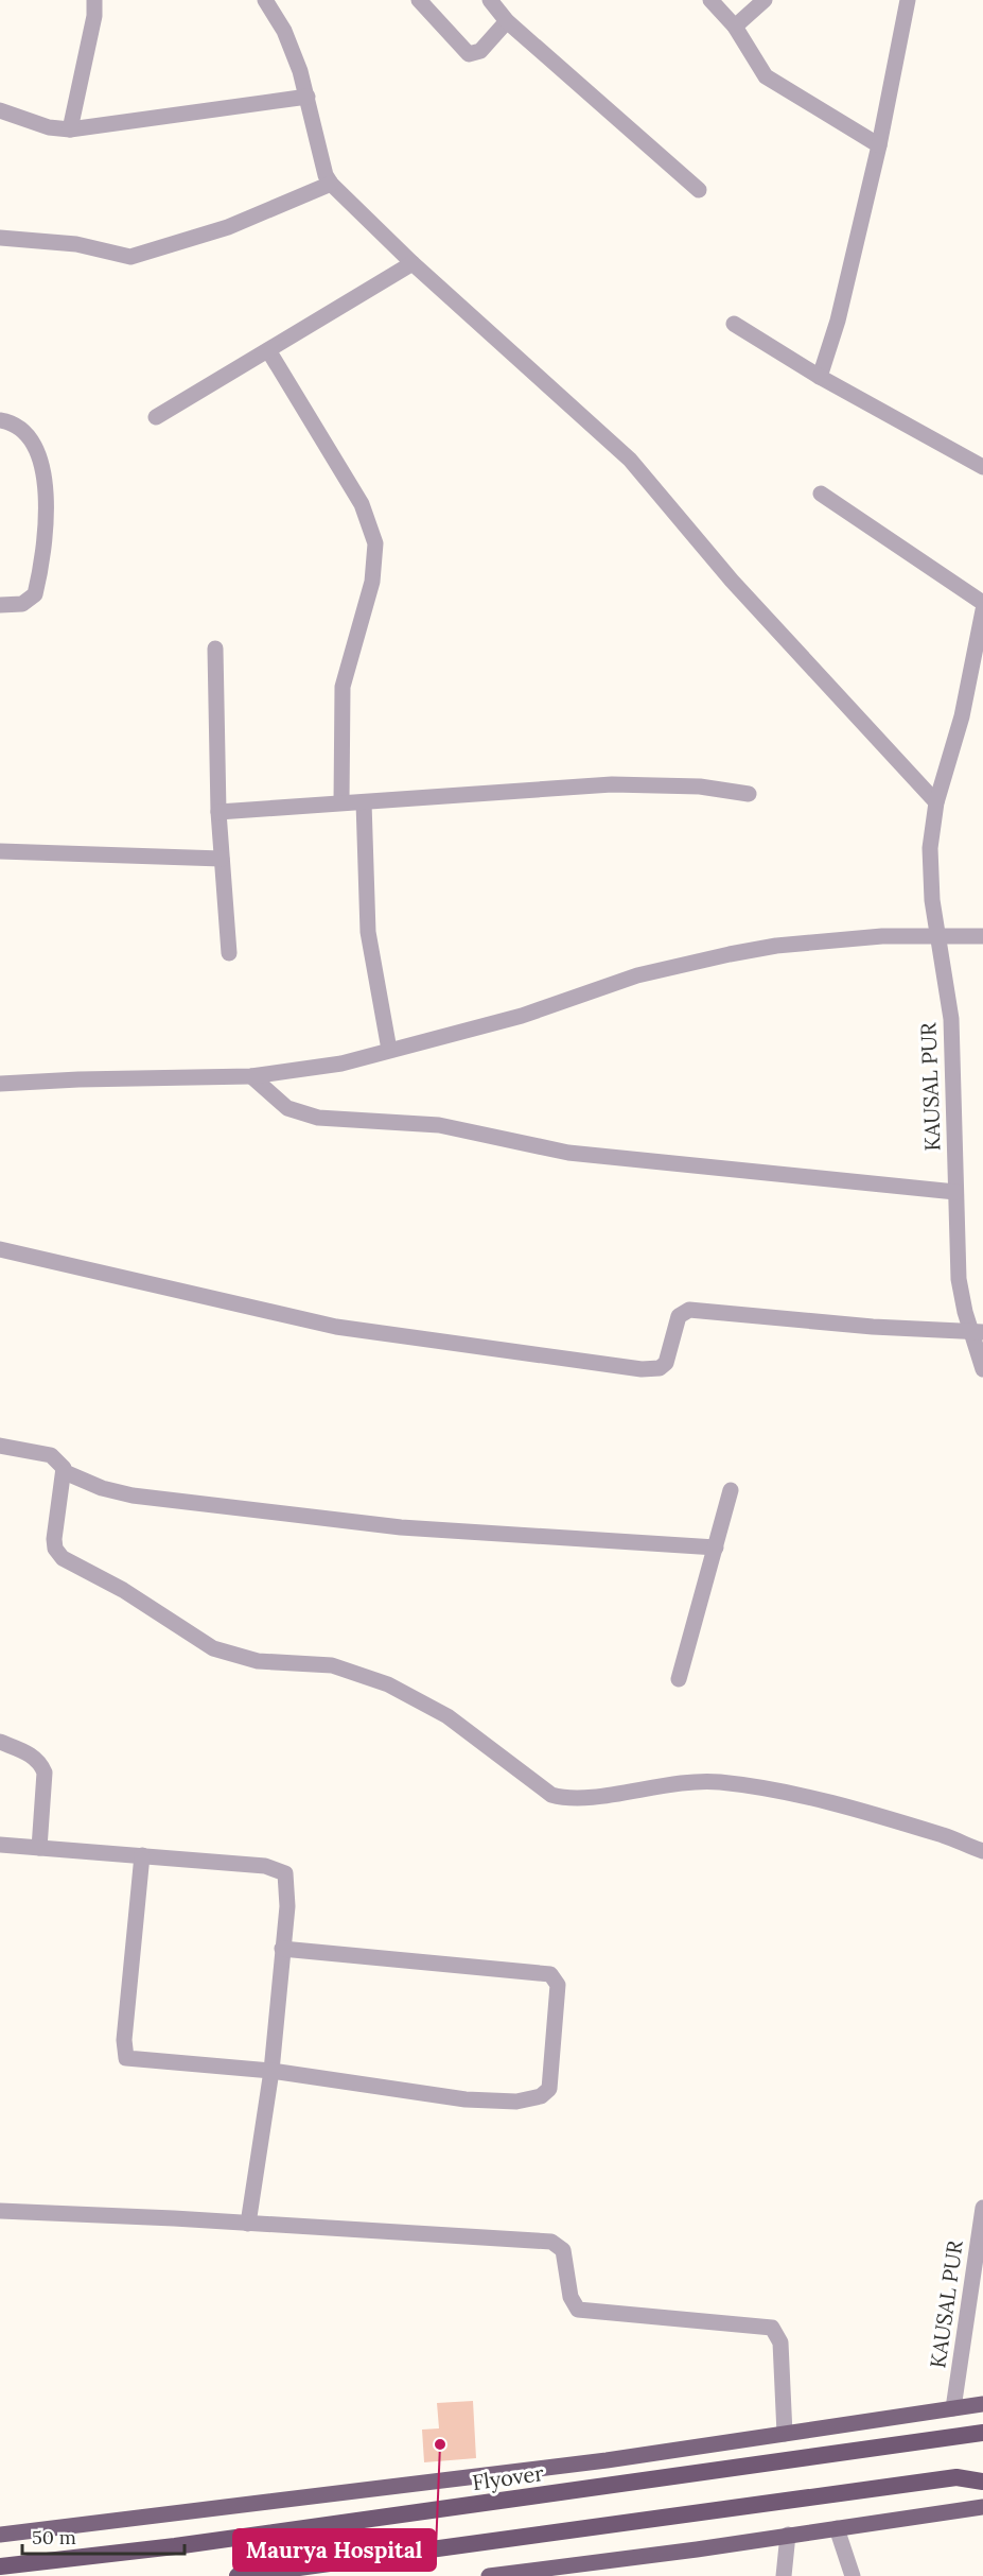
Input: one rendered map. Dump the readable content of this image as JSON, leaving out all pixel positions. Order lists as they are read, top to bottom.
{
  "streets": {
    "highway": ["Flyover"],
    "street": ["KAUSAL PUR"]
  },
  "places": ["Maurya Hospital"],
  "scale_bar": "50 m"
}
